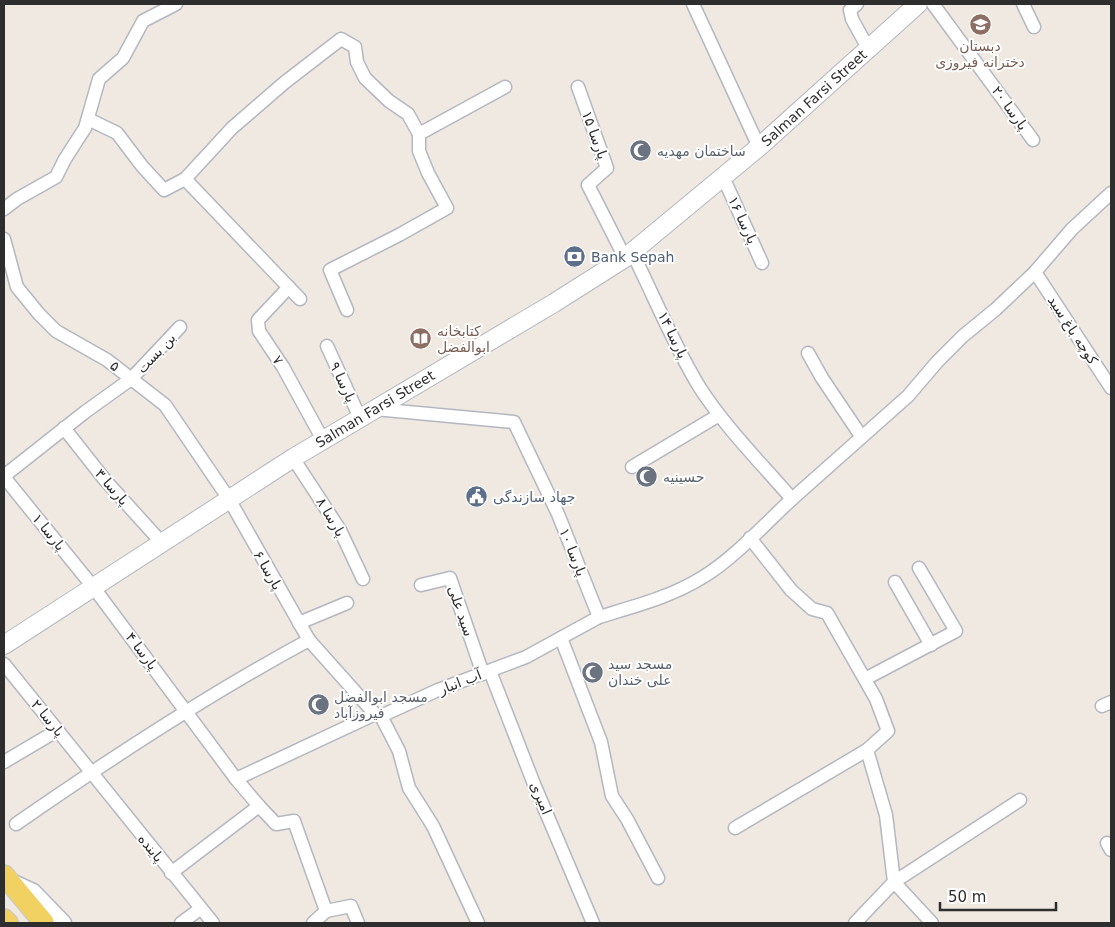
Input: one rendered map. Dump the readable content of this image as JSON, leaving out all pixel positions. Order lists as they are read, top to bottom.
{
  "streets": {
    "main road": ["Salman Farsi Street"],
    "street": [
      "پارسا ۲۰",
      "پارسا ۱۵",
      "پارسا ۱۶",
      "کوچه باغ سید",
      "پارسا ۱۴",
      "بن بست",
      "۷",
      "۵",
      "پارسا ۹",
      "پارسا ۳",
      "پارسا ۸",
      "پارسا ۱",
      "پارسا ۱۰",
      "پارسا ۶",
      "سید علی",
      "پارسا ۴",
      "آب انبار",
      "پارسا ۲",
      "امیری",
      "پاینده"
    ]
  },
  "crossings": [
    ["Salman Farsi Street", "پارسا ۱۵"],
    ["Salman Farsi Street", "پارسا ۱۶"],
    ["Salman Farsi Street", "پارسا ۱۴"],
    ["Salman Farsi Street", "۷"],
    ["Salman Farsi Street", "۵"],
    ["Salman Farsi Street", "پارسا ۹"],
    ["Salman Farsi Street", "پارسا ۳"],
    ["Salman Farsi Street", "پارسا ۸"],
    ["Salman Farsi Street", "پارسا ۱"],
    ["Salman Farsi Street", "پارسا ۱۰"],
    ["Salman Farsi Street", "پارسا ۶"],
    ["Salman Farsi Street", "پارسا ۴"],
    ["پارسا ۱۵", "پارسا ۱۴"],
    ["بن بست", "۵"],
    ["بن بست", "پارسا ۳"],
    ["بن بست", "پارسا ۱"],
    ["۵", "پارسا ۶"],
    ["پارسا ۹", "پارسا ۱۰"],
    ["پارسا ۱", "پارسا ۴"],
    ["پارسا ۶", "آب انبار"],
    ["سید علی", "آب انبار"],
    ["سید علی", "امیری"],
    ["پارسا ۴", "آب انبار"],
    ["آب انبار", "امیری"],
    ["پارسا ۲", "پاینده"]
  ],
  "places": {
    "school or university": ["دبستان دخترانه فیروزی"],
    "mosque": [
      "ساختمان مهدیه",
      "حسینیه",
      "مسجد سید علی خندان",
      "مسجد ابوالفضل فیروزآباد"
    ],
    "bank": ["Bank Sepah"],
    "library": ["کتابخانه ابوالفضل"],
    "public building": ["جهاد سازندگی"]
  },
  "scale_bar": "50 m"
}
